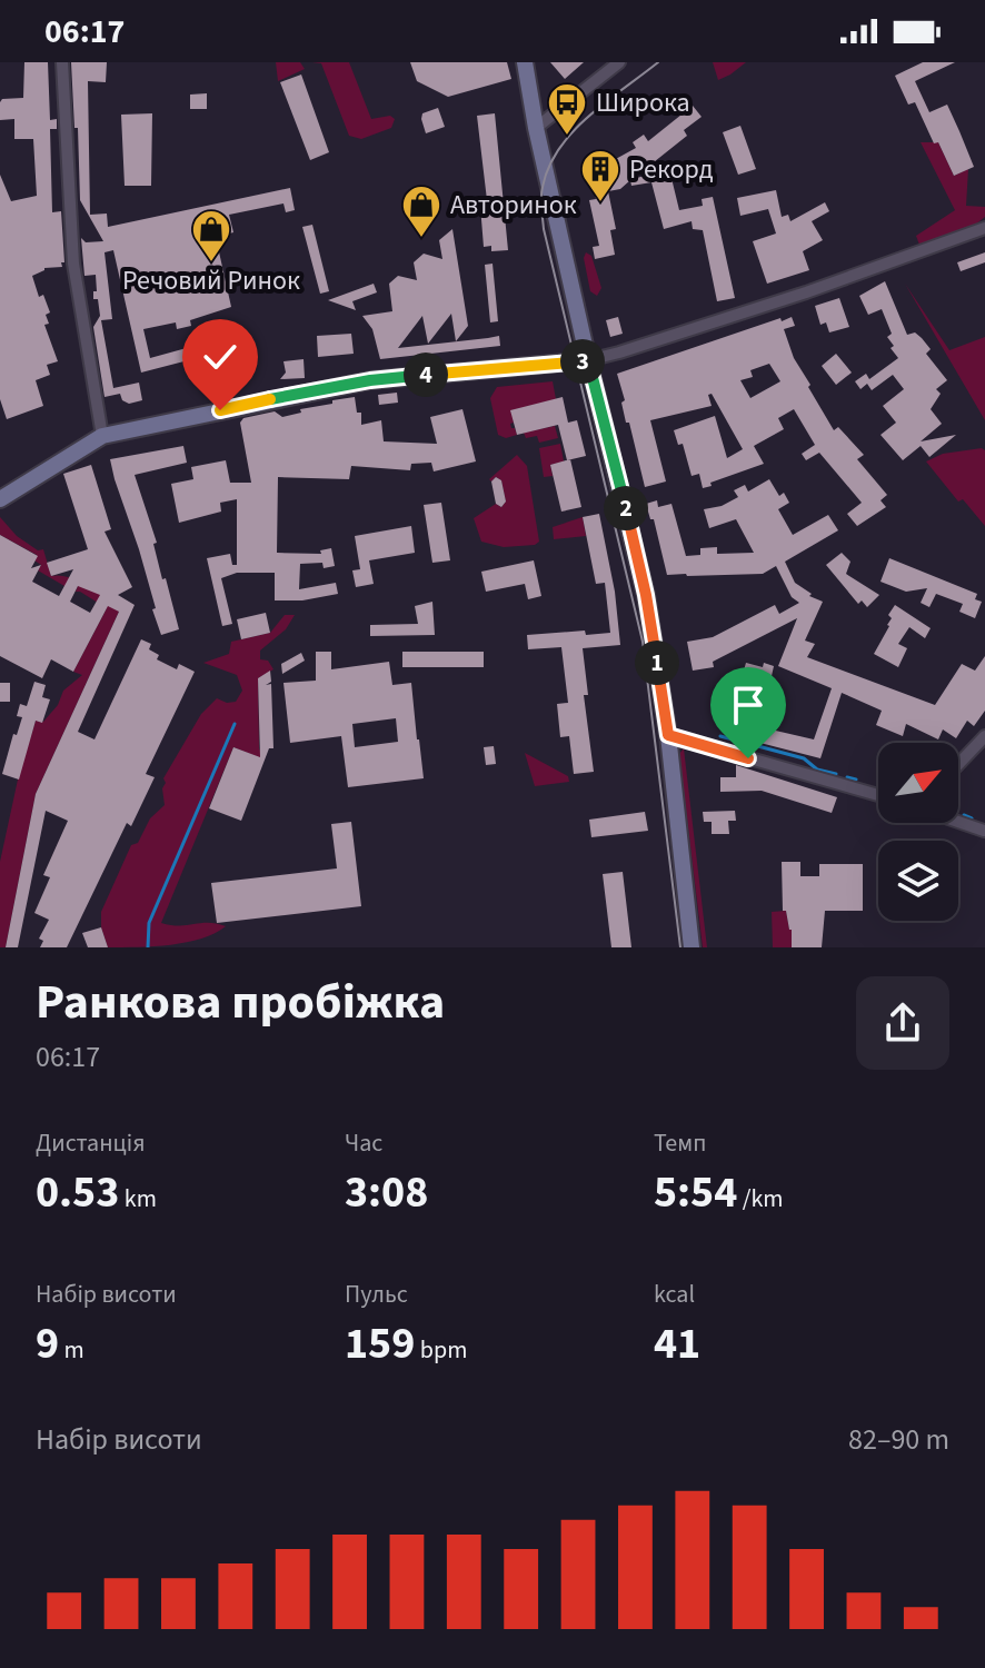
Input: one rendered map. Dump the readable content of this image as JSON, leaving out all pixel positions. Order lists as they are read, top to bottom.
{
  "places": {
    "bus stop": ["Широка"],
    "building": ["Рекорд"],
    "shop": ["Авторинок", "Речовий Ринок"]
  },
  "north": "top right",
  "page": {
    "status": "06:17",
    "pins": [
      "3",
      "4",
      "2",
      "1"
    ],
    "heading": ["Ранкова пробіжка", "06:17"],
    "stats": [
      ["Дистанція", "0.53 km"],
      ["Час", "3:08"],
      ["Темп", "5:54 /km"],
      ["Набір висоти", "9 m"],
      ["Пульс", "159 bpm"],
      ["kcal", "41"]
    ],
    "chart": ["Набір висоти", "82–90 m"]
  }
}
